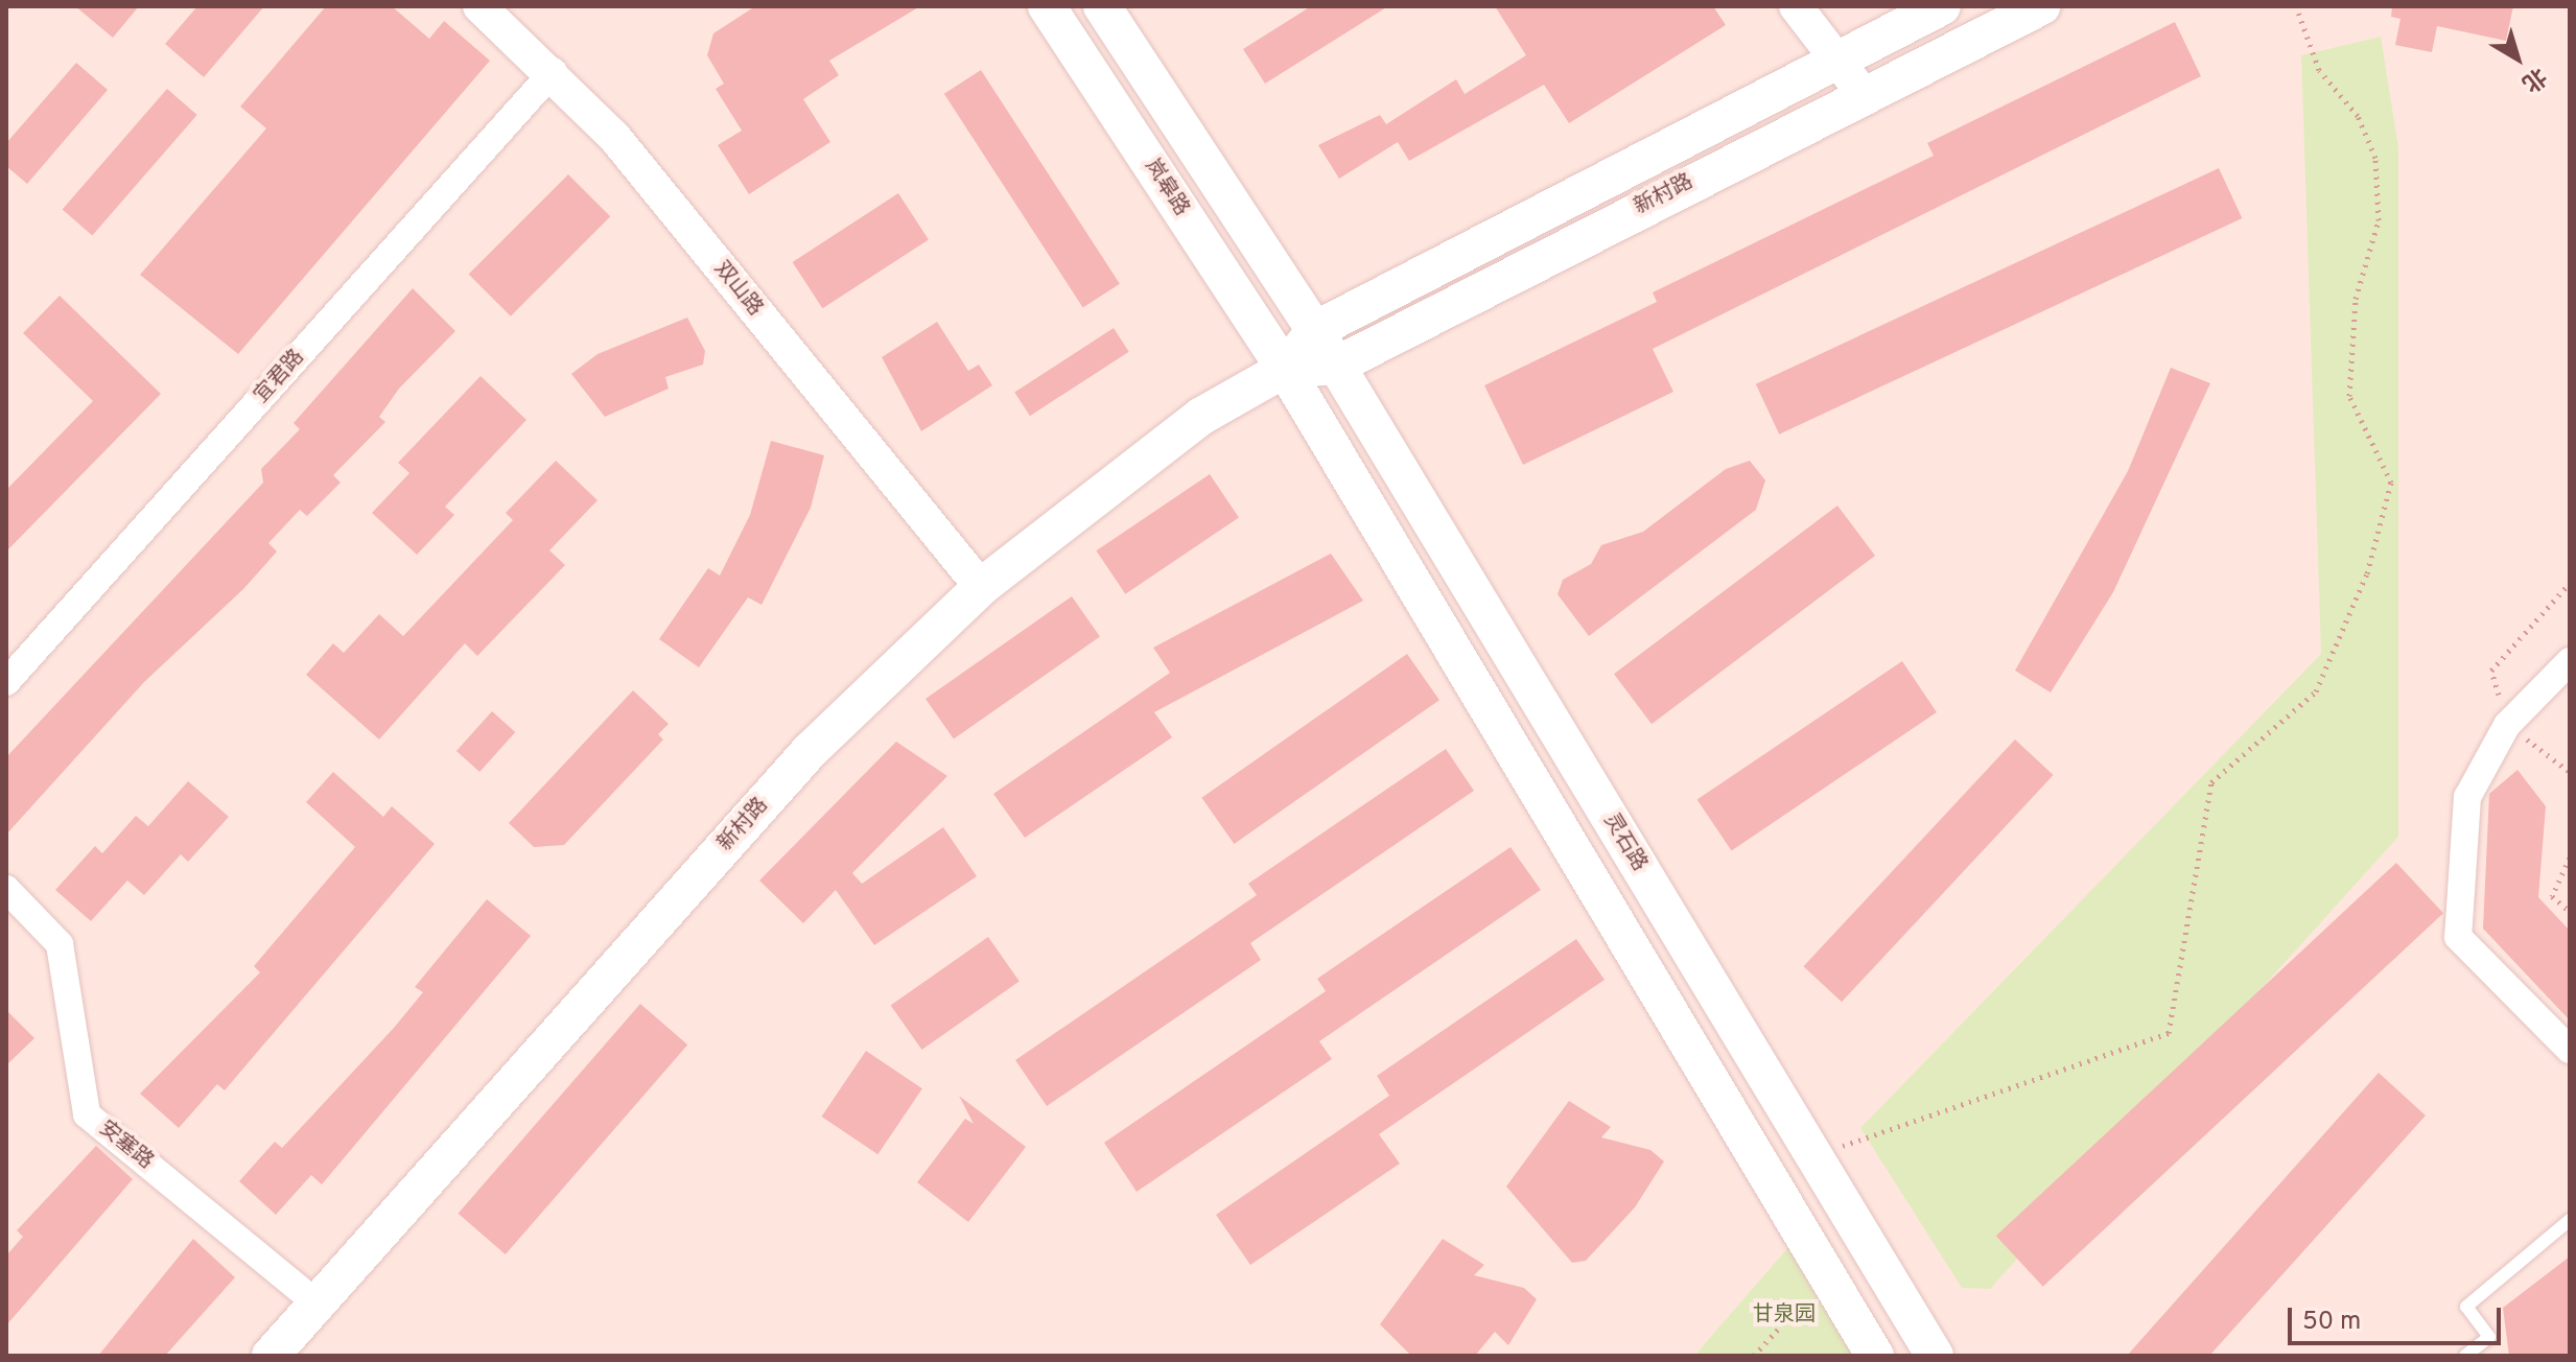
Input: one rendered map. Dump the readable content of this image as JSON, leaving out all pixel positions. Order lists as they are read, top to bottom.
{
  "streets": {
    "main road": ["岚皋路", "新村路", "灵石路"],
    "street": ["双山路", "宜君路", "安塞路"]
  },
  "crossings": [
    ["岚皋路", "新村路"],
    ["新村路", "双山路"],
    ["新村路", "灵石路"],
    ["新村路", "安塞路"],
    ["双山路", "宜君路"]
  ],
  "parks": ["甘泉园"],
  "scale_bar": "50 m",
  "north": "bottom right"
}
